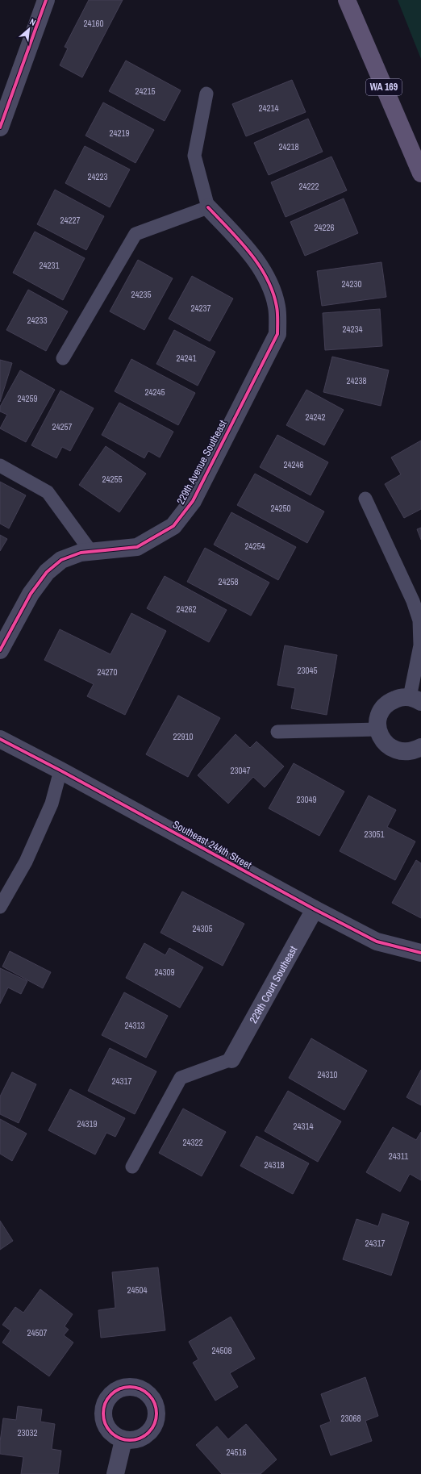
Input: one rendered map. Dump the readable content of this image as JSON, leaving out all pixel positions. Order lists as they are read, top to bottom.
{
  "streets": {
    "main road": ["WA 169"],
    "street": ["229th Avenue Southeast", "Southeast 244th Street", "229th Court Southeast"]
  },
  "crossings": [
    ["Southeast 244th Street", "229th Court Southeast"]
  ],
  "house_numbers": [
    "24160",
    "24215",
    "24214",
    "24219",
    "24218",
    "24223",
    "24222",
    "24227",
    "24226",
    "24231",
    "24230",
    "24235",
    "24237",
    "24233",
    "24234",
    "24241",
    "24238",
    "24245",
    "24259",
    "24242",
    "24257",
    "24246",
    "24255",
    "24250",
    "24254",
    "24258",
    "24262",
    "23045",
    "24270",
    "22910",
    "23047",
    "23049",
    "23051",
    "24305",
    "24309",
    "24313",
    "24310",
    "24317",
    "24319",
    "24314",
    "24322",
    "24311",
    "24318",
    "24317",
    "24504",
    "24507",
    "24508",
    "23068",
    "23032",
    "24516"
  ],
  "north": "top right"
}
